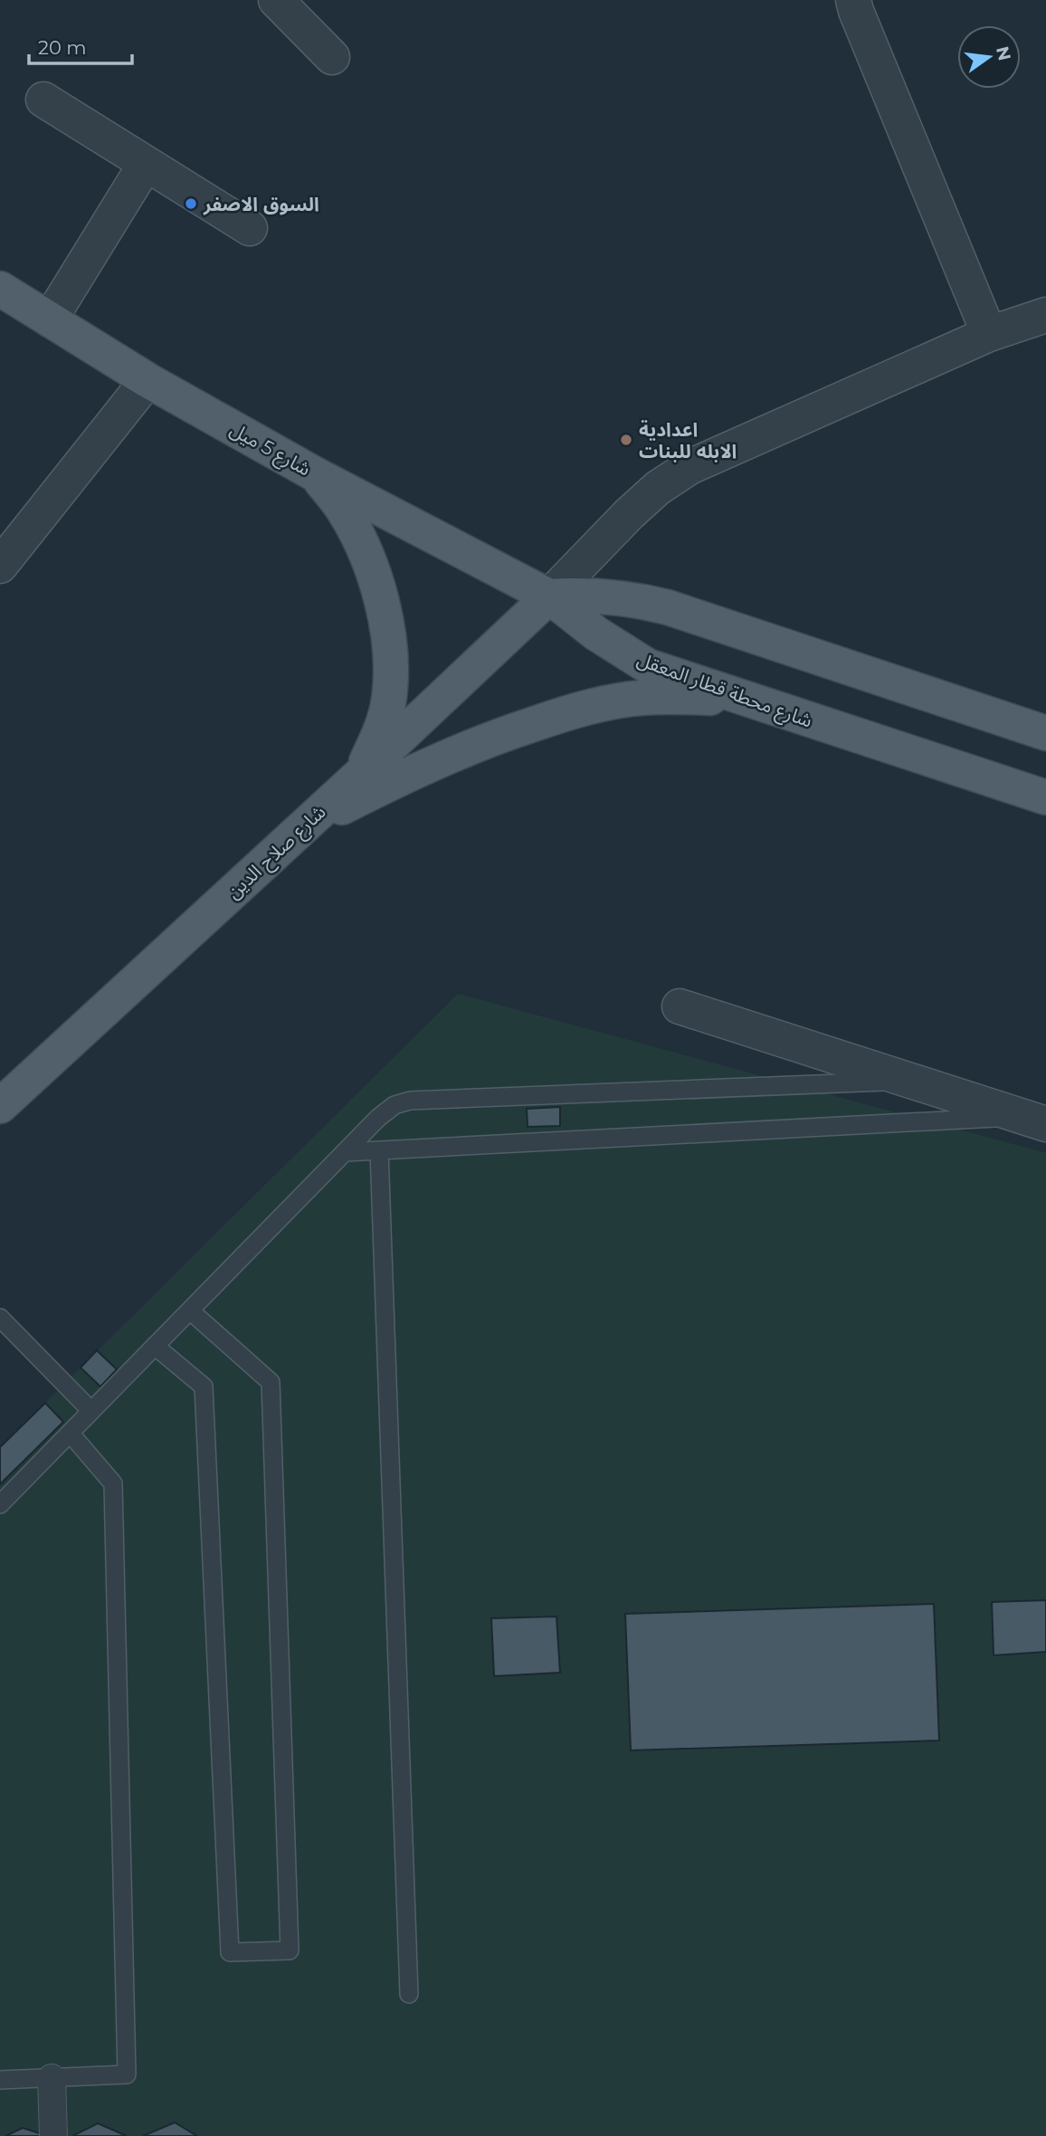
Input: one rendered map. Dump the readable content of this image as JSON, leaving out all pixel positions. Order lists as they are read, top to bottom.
{
  "streets": {
    "main road": ["شارع 5 ميل", "شارع محطة قطار المعقل", "شارع صلاح الدين"]
  },
  "crossings": [
    ["شارع 5 ميل", "شارع محطة قطار المعقل"],
    ["شارع 5 ميل", "شارع صلاح الدين"],
    ["شارع محطة قطار المعقل", "شارع صلاح الدين"]
  ],
  "places": ["السوق الاصفر", "اعدادية الابله للبنات"],
  "scale_bar": "20 m",
  "north": "right"
}
